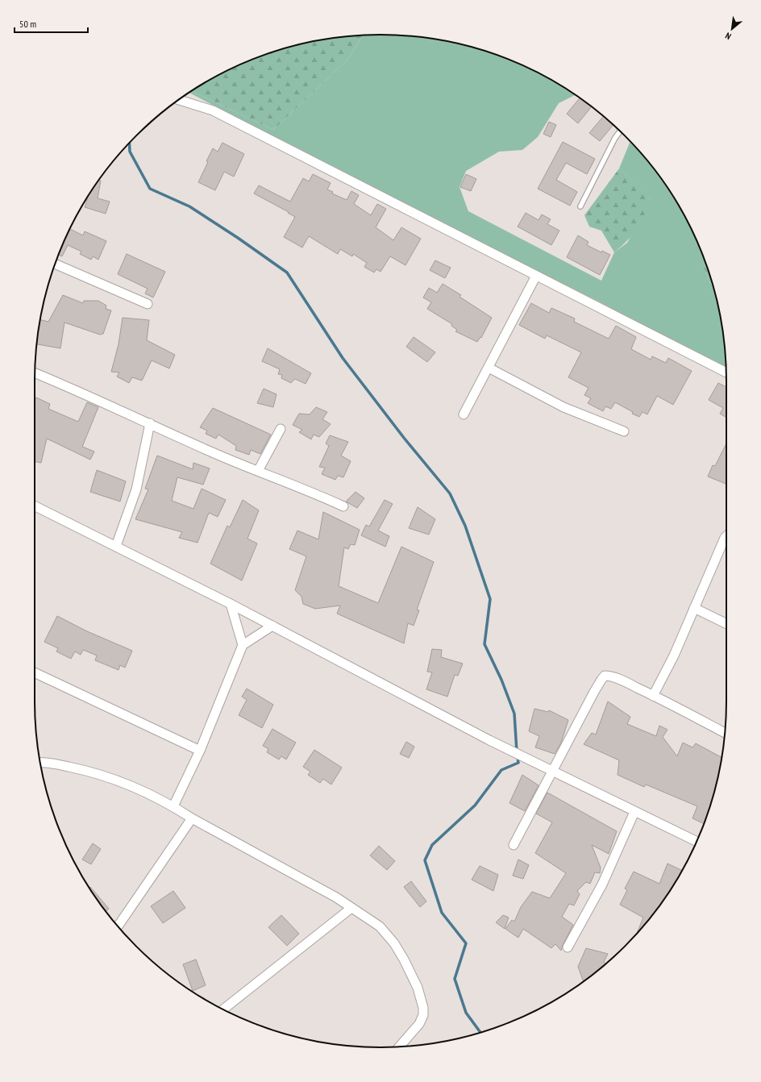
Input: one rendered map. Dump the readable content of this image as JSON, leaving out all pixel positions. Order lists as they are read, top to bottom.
{
  "scale_bar": "50 m",
  "north": "bottom left"
}
